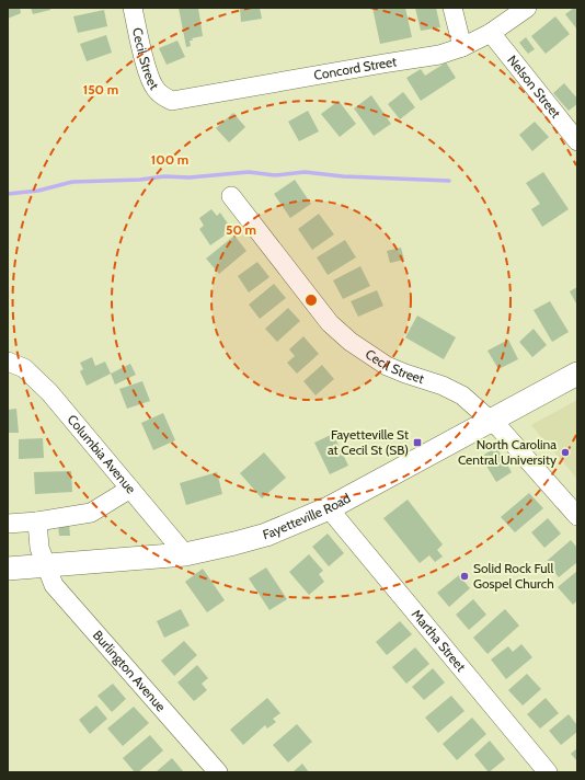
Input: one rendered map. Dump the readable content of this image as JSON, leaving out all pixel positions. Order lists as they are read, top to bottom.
{
  "streets": {
    "main road": ["Fayetteville Road"],
    "street": [
      "Cecil Street",
      "Concord Street",
      "Nelson Street",
      "Columbia Avenue",
      "Martha Street",
      "Burlington Avenue"
    ]
  },
  "crossings": [
    ["Cecil Street", "Concord Street"],
    ["Cecil Street", "Fayetteville Road"],
    ["Concord Street", "Nelson Street"],
    ["Columbia Avenue", "Fayetteville Road"],
    ["Fayetteville Road", "Martha Street"],
    ["Fayetteville Road", "Burlington Avenue"]
  ],
  "places": {
    "transit": ["Fayetteville St at Cecil St (SB)"],
    "other": ["North Carolina Central University", "Solid Rock Full Gospel Church"]
  },
  "rings": ["150 m", "100 m", "50 m"]
}
